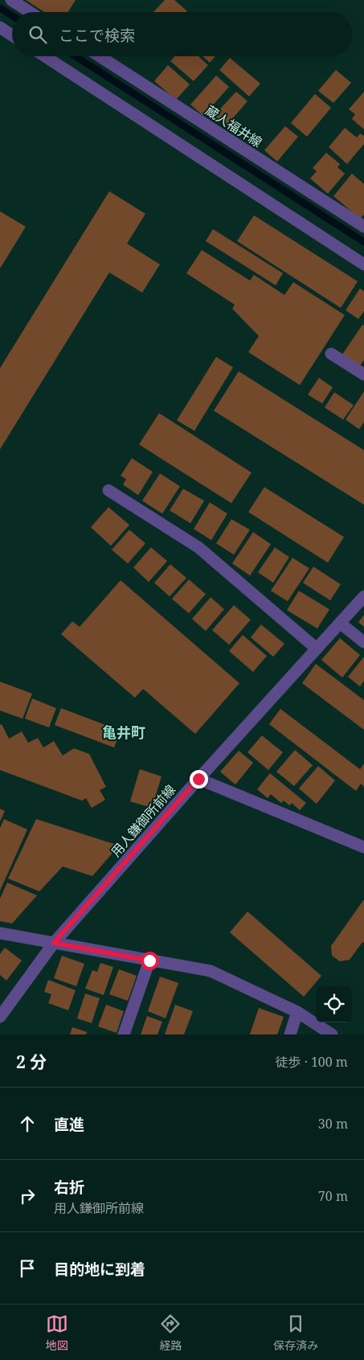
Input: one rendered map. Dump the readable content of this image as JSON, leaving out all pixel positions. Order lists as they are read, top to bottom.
{
  "streets": {
    "street": ["蔵人福井線", "用人鎌御所前線"]
  },
  "districts": ["亀井町"],
  "page": {
    "search": "ここで検索",
    "heading": ["2 分", "徒歩 · 100 m"],
    "list": [
      ["直進", "30 m"],
      ["右折", "用人鎌御所前線", "70 m"],
      "目的地に到着"
    ],
    "nav": ["地図", "経路", "保存済み"]
  }
}
